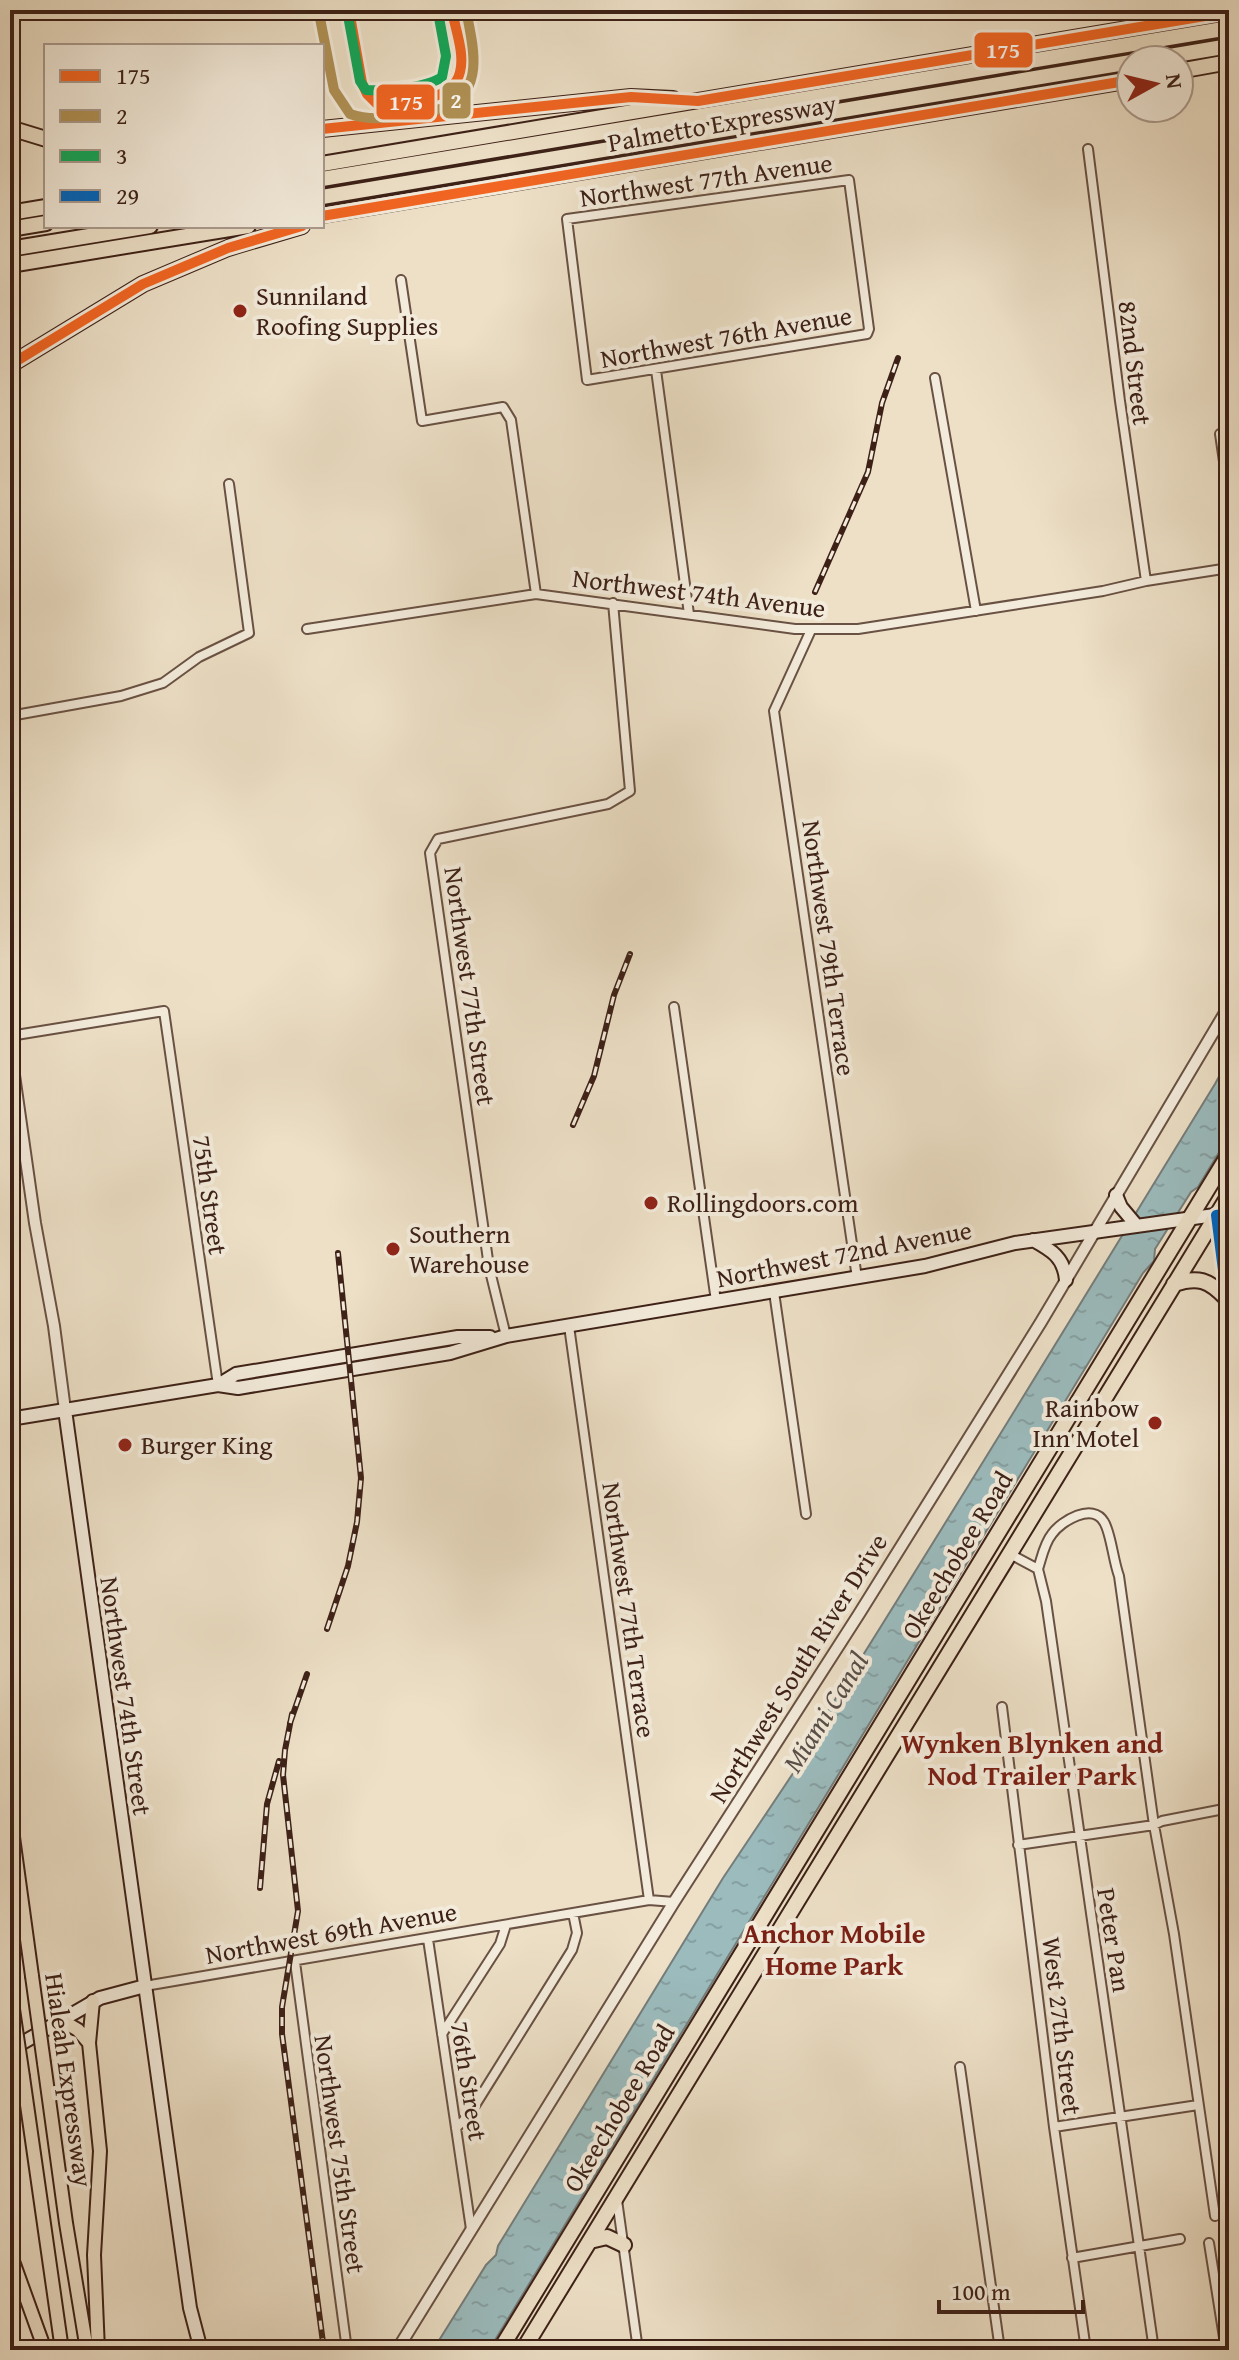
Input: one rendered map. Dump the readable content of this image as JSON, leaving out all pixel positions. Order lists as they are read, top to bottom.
{
  "streets": {
    "highway": ["Palmetto Expressway", "Okeechobee Road"],
    "main road": [
      "Northwest 72nd Avenue",
      "Northwest 74th Street",
      "Northwest 69th Avenue",
      "Hialeah Expressway"
    ],
    "street": [
      "Northwest 77th Avenue",
      "Northwest 76th Avenue",
      "82nd Street",
      "Northwest 74th Avenue",
      "Northwest 79th Terrace",
      "Northwest 77th Street",
      "75th Street",
      "Northwest 77th Terrace",
      "Northwest South River Drive",
      "Peter Pan",
      "West 27th Street",
      "76th Street",
      "Northwest 75th Street"
    ]
  },
  "crossings": [
    ["Northwest 77th Avenue", "Northwest 76th Avenue"],
    ["82nd Street", "Northwest 74th Avenue"],
    ["Northwest 74th Avenue", "Northwest 79th Terrace"],
    ["Northwest 74th Avenue", "Northwest 77th Street"],
    ["Northwest 79th Terrace", "Northwest 72nd Avenue"],
    ["Northwest 77th Street", "Northwest 72nd Avenue"],
    ["75th Street", "Northwest 72nd Avenue"],
    ["Northwest 72nd Avenue", "Okeechobee Road"],
    ["Northwest 72nd Avenue", "Northwest 77th Terrace"],
    ["Northwest 72nd Avenue", "Northwest South River Drive"],
    ["Northwest 72nd Avenue", "Northwest 74th Street"],
    ["Northwest 77th Terrace", "Northwest 69th Avenue"],
    ["Northwest South River Drive", "Northwest 69th Avenue"],
    ["Northwest South River Drive", "76th Street"],
    ["Northwest 74th Street", "Northwest 69th Avenue"],
    ["Northwest 69th Avenue", "76th Street"],
    ["Northwest 69th Avenue", "Northwest 75th Street"]
  ],
  "districts": ["Wynken Blynken and Nod Trailer Park", "Anchor Mobile Home Park"],
  "water": ["Miami Canal"],
  "places": [
    "Sunniland Roofing Supplies",
    "Rollingdoors.com",
    "Southern Warehouse",
    "Rainbow Inn Motel",
    "Burger King"
  ],
  "lines": [
    "transit line 175",
    "transit line 2",
    "transit line 3",
    "transit line 29"
  ],
  "legend": [
    "175",
    "2",
    "3",
    "29"
  ],
  "scale_bar": "100 m",
  "north": "right"
}
